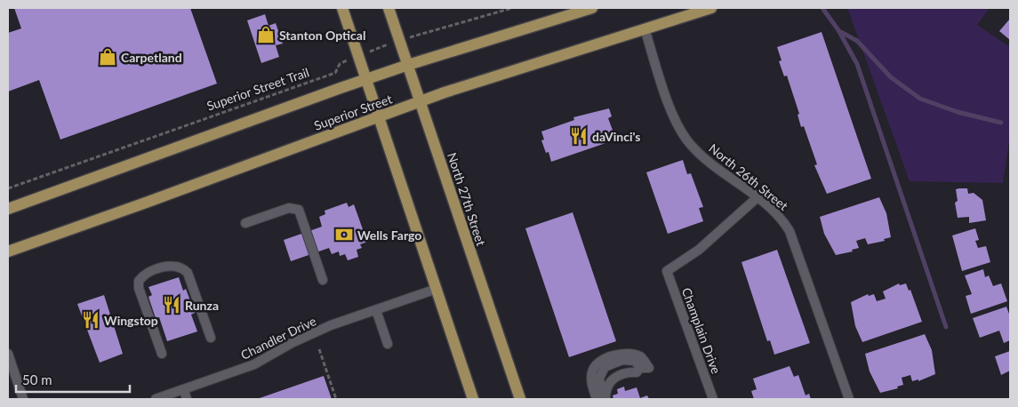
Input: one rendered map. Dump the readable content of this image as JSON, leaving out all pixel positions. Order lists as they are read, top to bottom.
{
  "streets": {
    "main road": ["Superior Street", "North 27th Street"],
    "lane": ["North 26th Street", "Champlain Drive", "Chandler Drive"],
    "path": ["Superior Street Trail"]
  },
  "crossings": [
    ["Superior Street Trail", "North 27th Street"],
    ["Superior Street", "North 26th Street"],
    ["Superior Street", "North 27th Street"],
    ["North 26th Street", "Champlain Drive"]
  ],
  "places": {
    "shop": ["Stanton Optical", "Carpetland"],
    "restaurant": ["daVinci's", "Runza", "Wingstop"],
    "bank": ["Wells Fargo"]
  },
  "scale_bar": "50 m"
}
